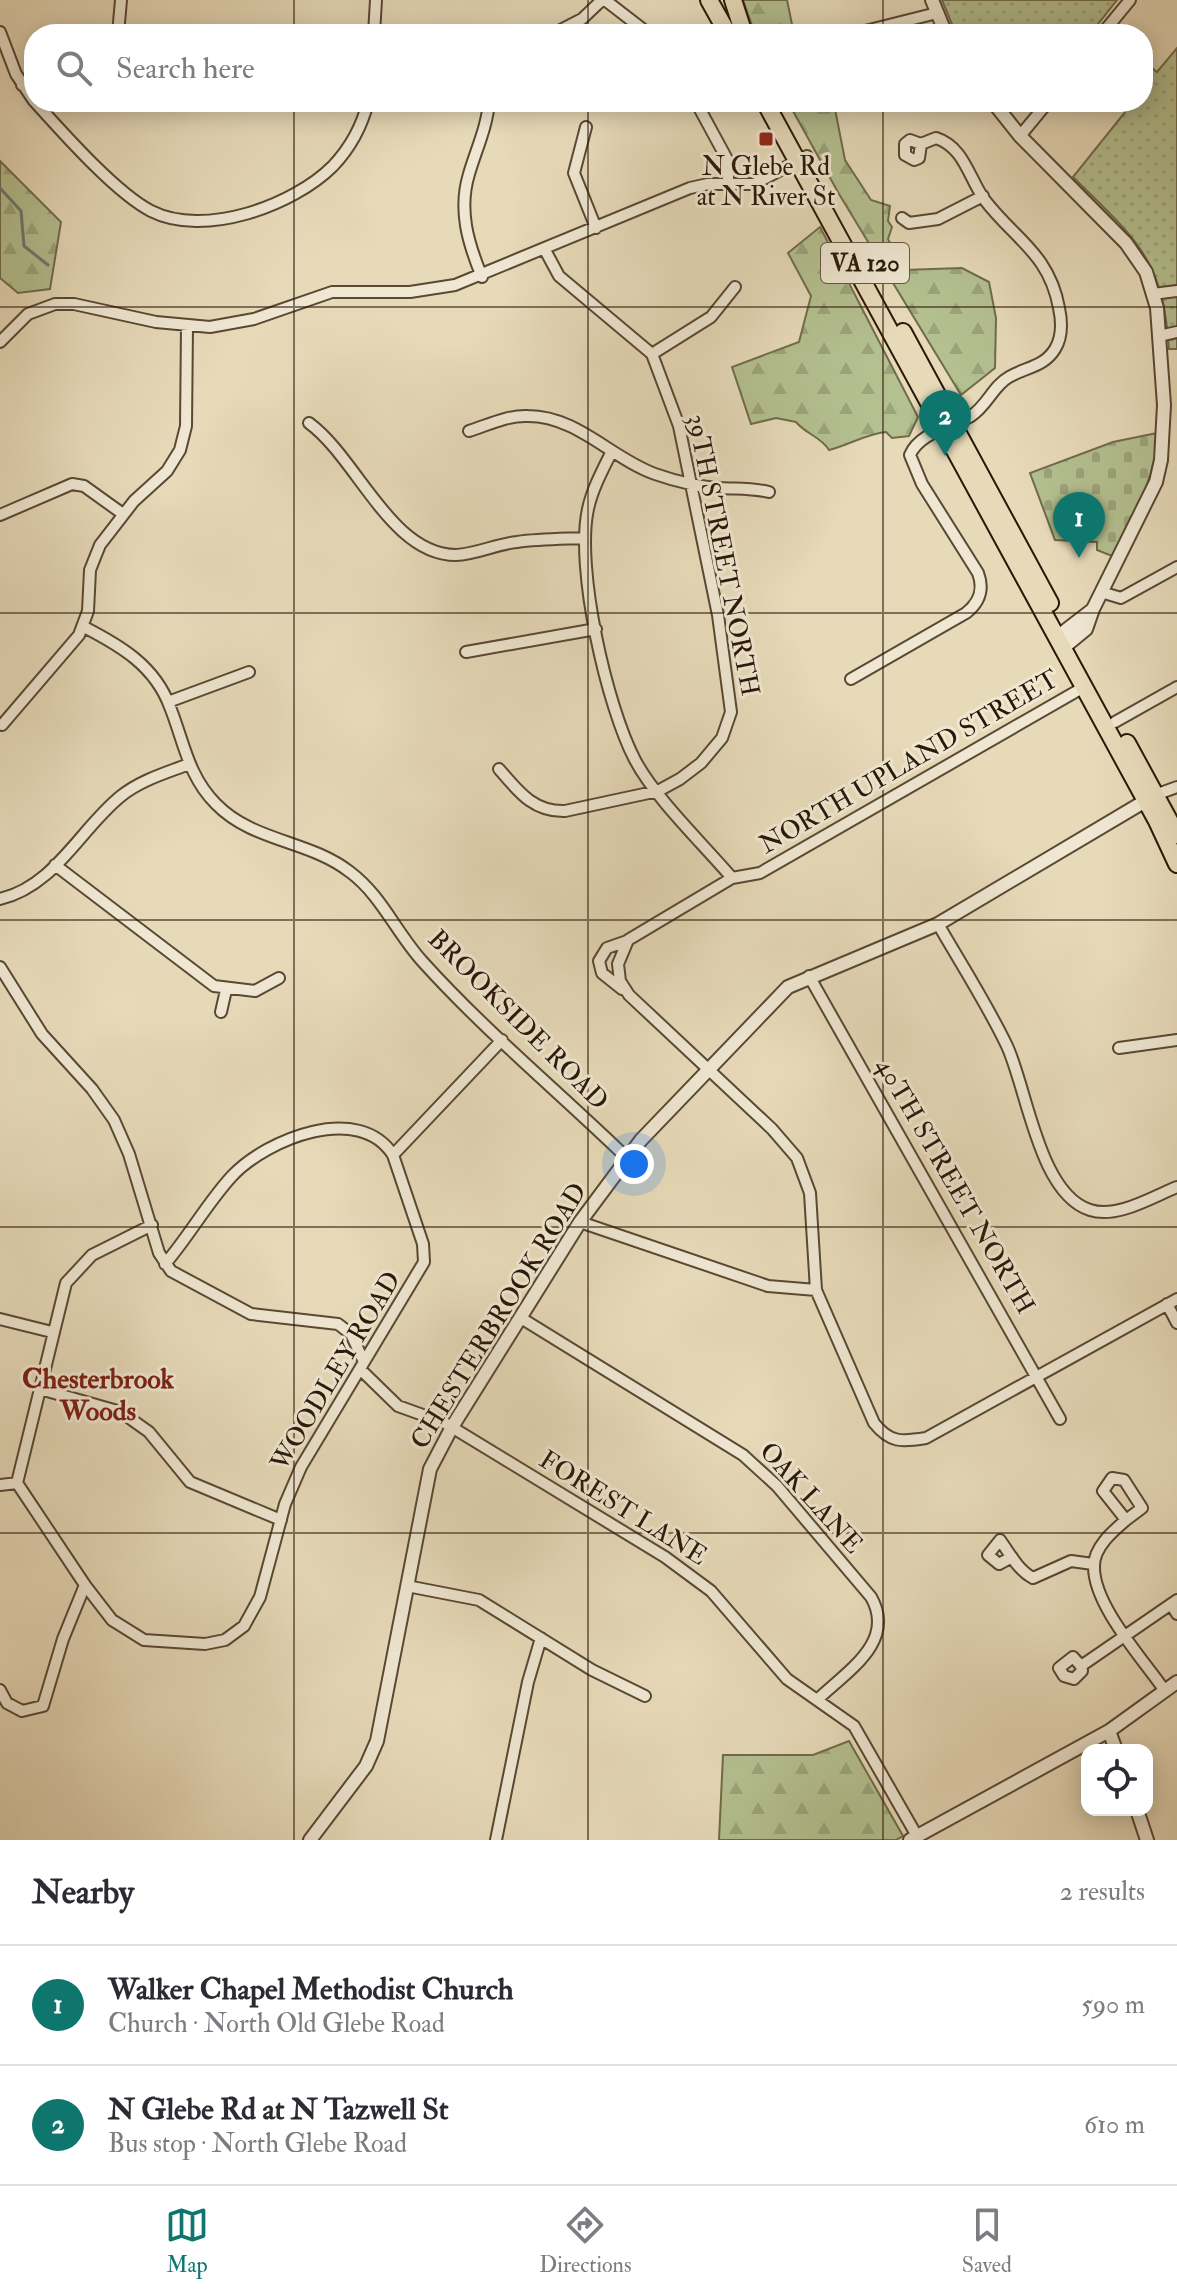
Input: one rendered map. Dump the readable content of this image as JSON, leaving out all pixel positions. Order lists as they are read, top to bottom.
{
  "streets": {
    "main road": ["VA 120"],
    "street": [
      "39TH STREET NORTH",
      "NORTH UPLAND STREET",
      "BROOKSIDE ROAD",
      "40TH STREET NORTH",
      "CHESTERBROOK ROAD",
      "WOODLEY ROAD",
      "OAK LANE",
      "FOREST LANE"
    ]
  },
  "crossings": [
    ["VA 120", "NORTH UPLAND STREET"],
    ["VA 120", "CHESTERBROOK ROAD"],
    ["BROOKSIDE ROAD", "CHESTERBROOK ROAD"],
    ["40TH STREET NORTH", "CHESTERBROOK ROAD"],
    ["CHESTERBROOK ROAD", "OAK LANE"],
    ["CHESTERBROOK ROAD", "FOREST LANE"],
    ["WOODLEY ROAD", "FOREST LANE"],
    ["OAK LANE", "FOREST LANE"]
  ],
  "districts": ["Chesterbrook Woods"],
  "places": {
    "transit": ["N Glebe Rd at N River St"]
  },
  "page": {
    "search": "Search here",
    "pins": ["2", "1"],
    "heading": ["Nearby", "2 results"],
    "list": [
      {
        "mark": "1",
        "name": "Walker Chapel Methodist Church",
        "note": "Church · North Old Glebe Road",
        "value": "590 m"
      },
      {
        "mark": "2",
        "name": "N Glebe Rd at N Tazwell St",
        "note": "Bus stop · North Glebe Road",
        "value": "610 m"
      }
    ],
    "nav": ["Map", "Directions", "Saved"]
  }
}
